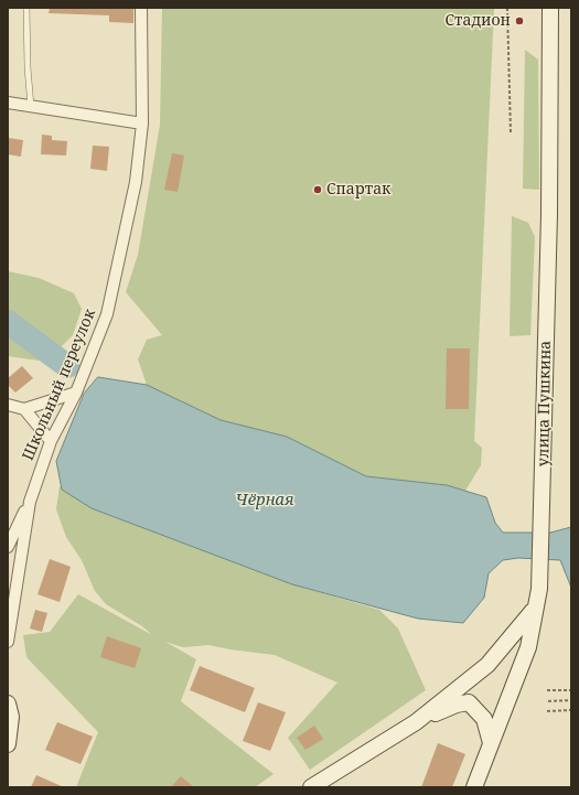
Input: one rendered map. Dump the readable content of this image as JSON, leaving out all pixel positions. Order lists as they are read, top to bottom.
{
  "streets": {
    "main road": ["улица Пушкина"],
    "street": ["Школьный переулок"]
  },
  "water": ["Чёрная"],
  "places": ["Стадион", "Спартак"]
}
